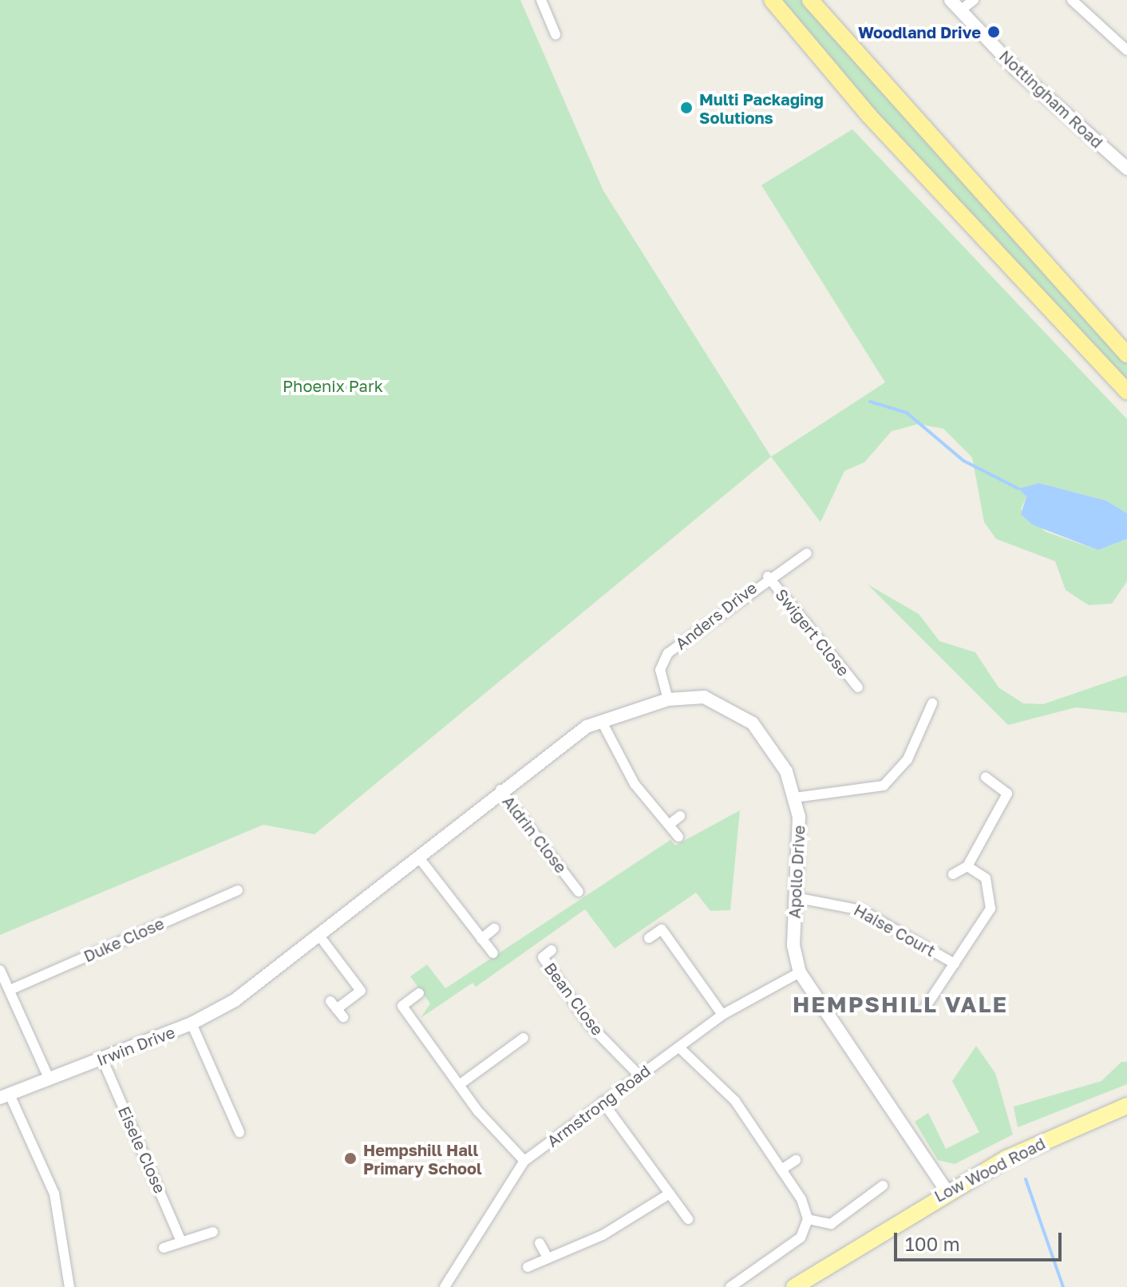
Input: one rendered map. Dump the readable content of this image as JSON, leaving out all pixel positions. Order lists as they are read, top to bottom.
{
  "streets": {
    "main road": ["Low Wood Road"],
    "street": [
      "Nottingham Road",
      "Anders Drive",
      "Swigert Close",
      "Aldrin Close",
      "Apollo Drive",
      "Haise Court",
      "Duke Close",
      "Bean Close",
      "Irwin Drive",
      "Armstrong Road",
      "Eisele Close"
    ]
  },
  "crossings": [
    ["Anders Drive", "Swigert Close"],
    ["Anders Drive", "Apollo Drive"],
    ["Aldrin Close", "Apollo Drive"],
    ["Apollo Drive", "Haise Court"],
    ["Apollo Drive", "Irwin Drive"],
    ["Apollo Drive", "Armstrong Road"],
    ["Apollo Drive", "Low Wood Road"],
    ["Bean Close", "Armstrong Road"],
    ["Irwin Drive", "Eisele Close"]
  ],
  "districts": ["HEMPSHILL VALE"],
  "parks": ["Phoenix Park"],
  "places": ["Woodland Drive", "Multi Packaging Solutions", "Hempshill Hall Primary School"],
  "scale_bar": "100 m"
}
